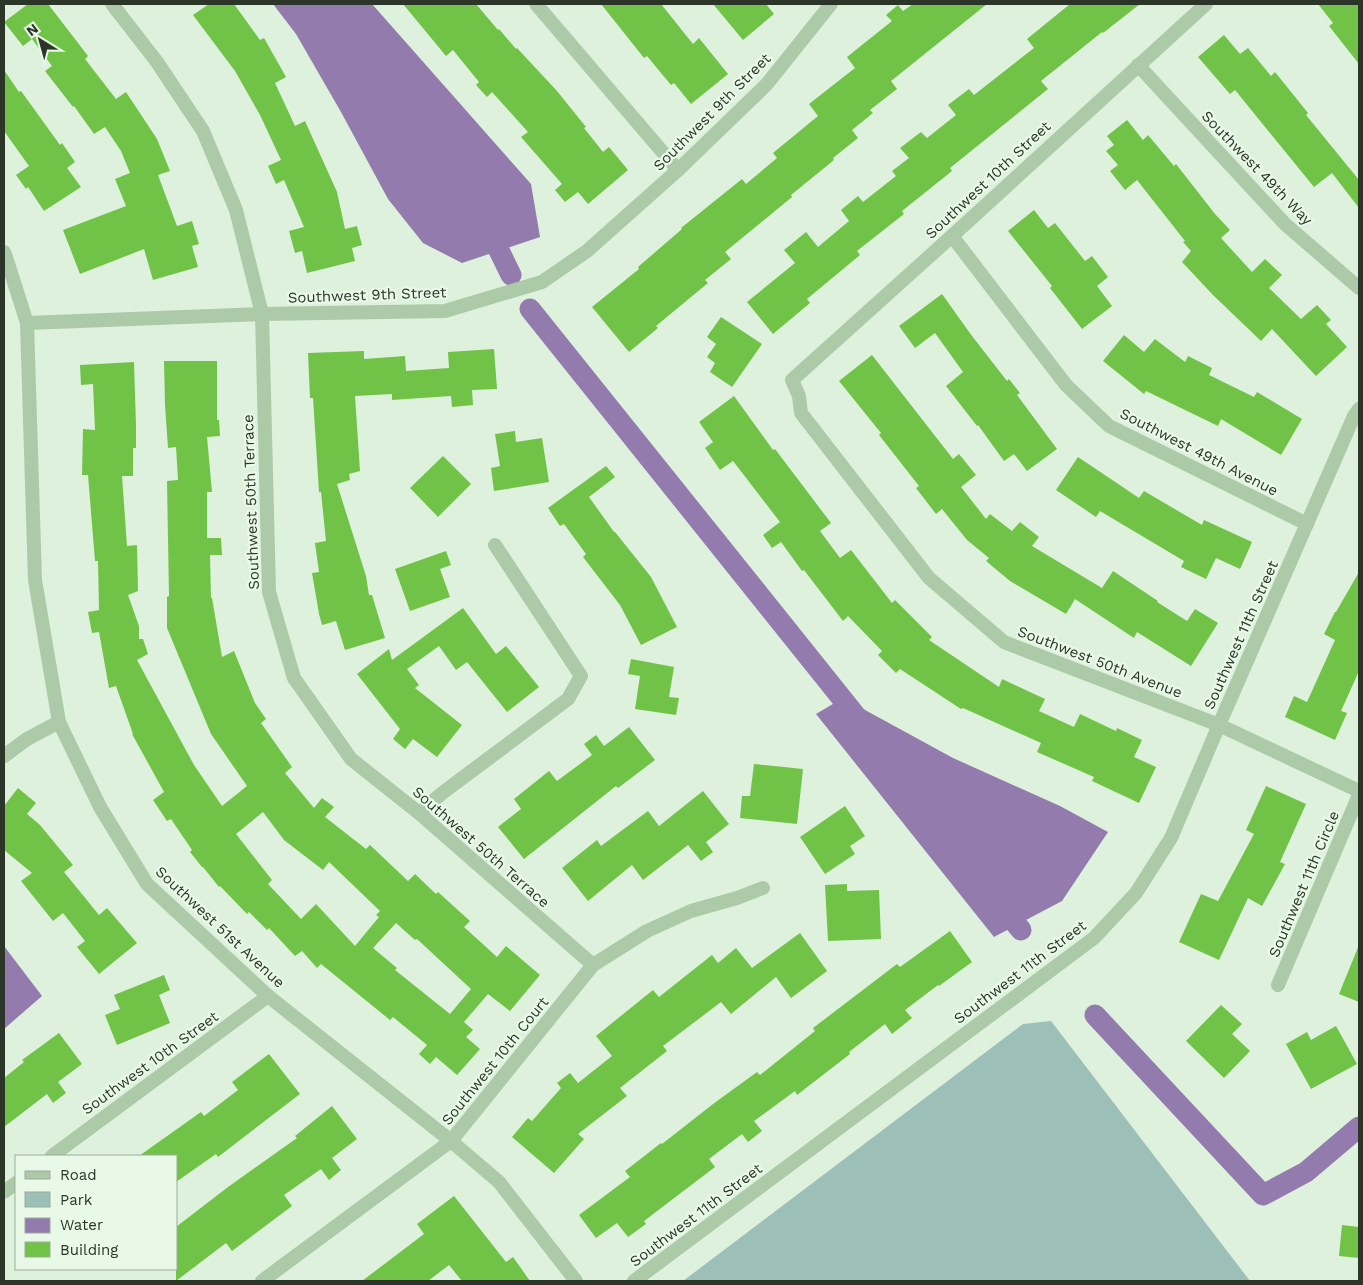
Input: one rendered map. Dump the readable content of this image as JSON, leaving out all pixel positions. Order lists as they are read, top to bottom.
{
  "streets": {
    "street": [
      "Southwest 9th Street",
      "Southwest 49th Way",
      "Southwest 10th Street",
      "Southwest 49th Avenue",
      "Southwest 50th Terrace",
      "Southwest 11th Street",
      "Southwest 50th Avenue",
      "Southwest 11th Circle",
      "Southwest 51st Avenue",
      "Southwest 10th Court"
    ]
  },
  "crossings": [
    ["Southwest 9th Street", "Southwest 50th Terrace"],
    ["Southwest 9th Street", "Southwest 51st Avenue"],
    ["Southwest 49th Way", "Southwest 10th Street"],
    ["Southwest 10th Street", "Southwest 49th Avenue"],
    ["Southwest 10th Street", "Southwest 50th Avenue"],
    ["Southwest 10th Street", "Southwest 51st Avenue"],
    ["Southwest 49th Avenue", "Southwest 11th Street"],
    ["Southwest 50th Terrace", "Southwest 10th Court"],
    ["Southwest 11th Street", "Southwest 50th Avenue"],
    ["Southwest 51st Avenue", "Southwest 10th Court"]
  ],
  "legend": [
    "Road",
    "Park",
    "Water",
    "Building"
  ],
  "north": "top left"
}
